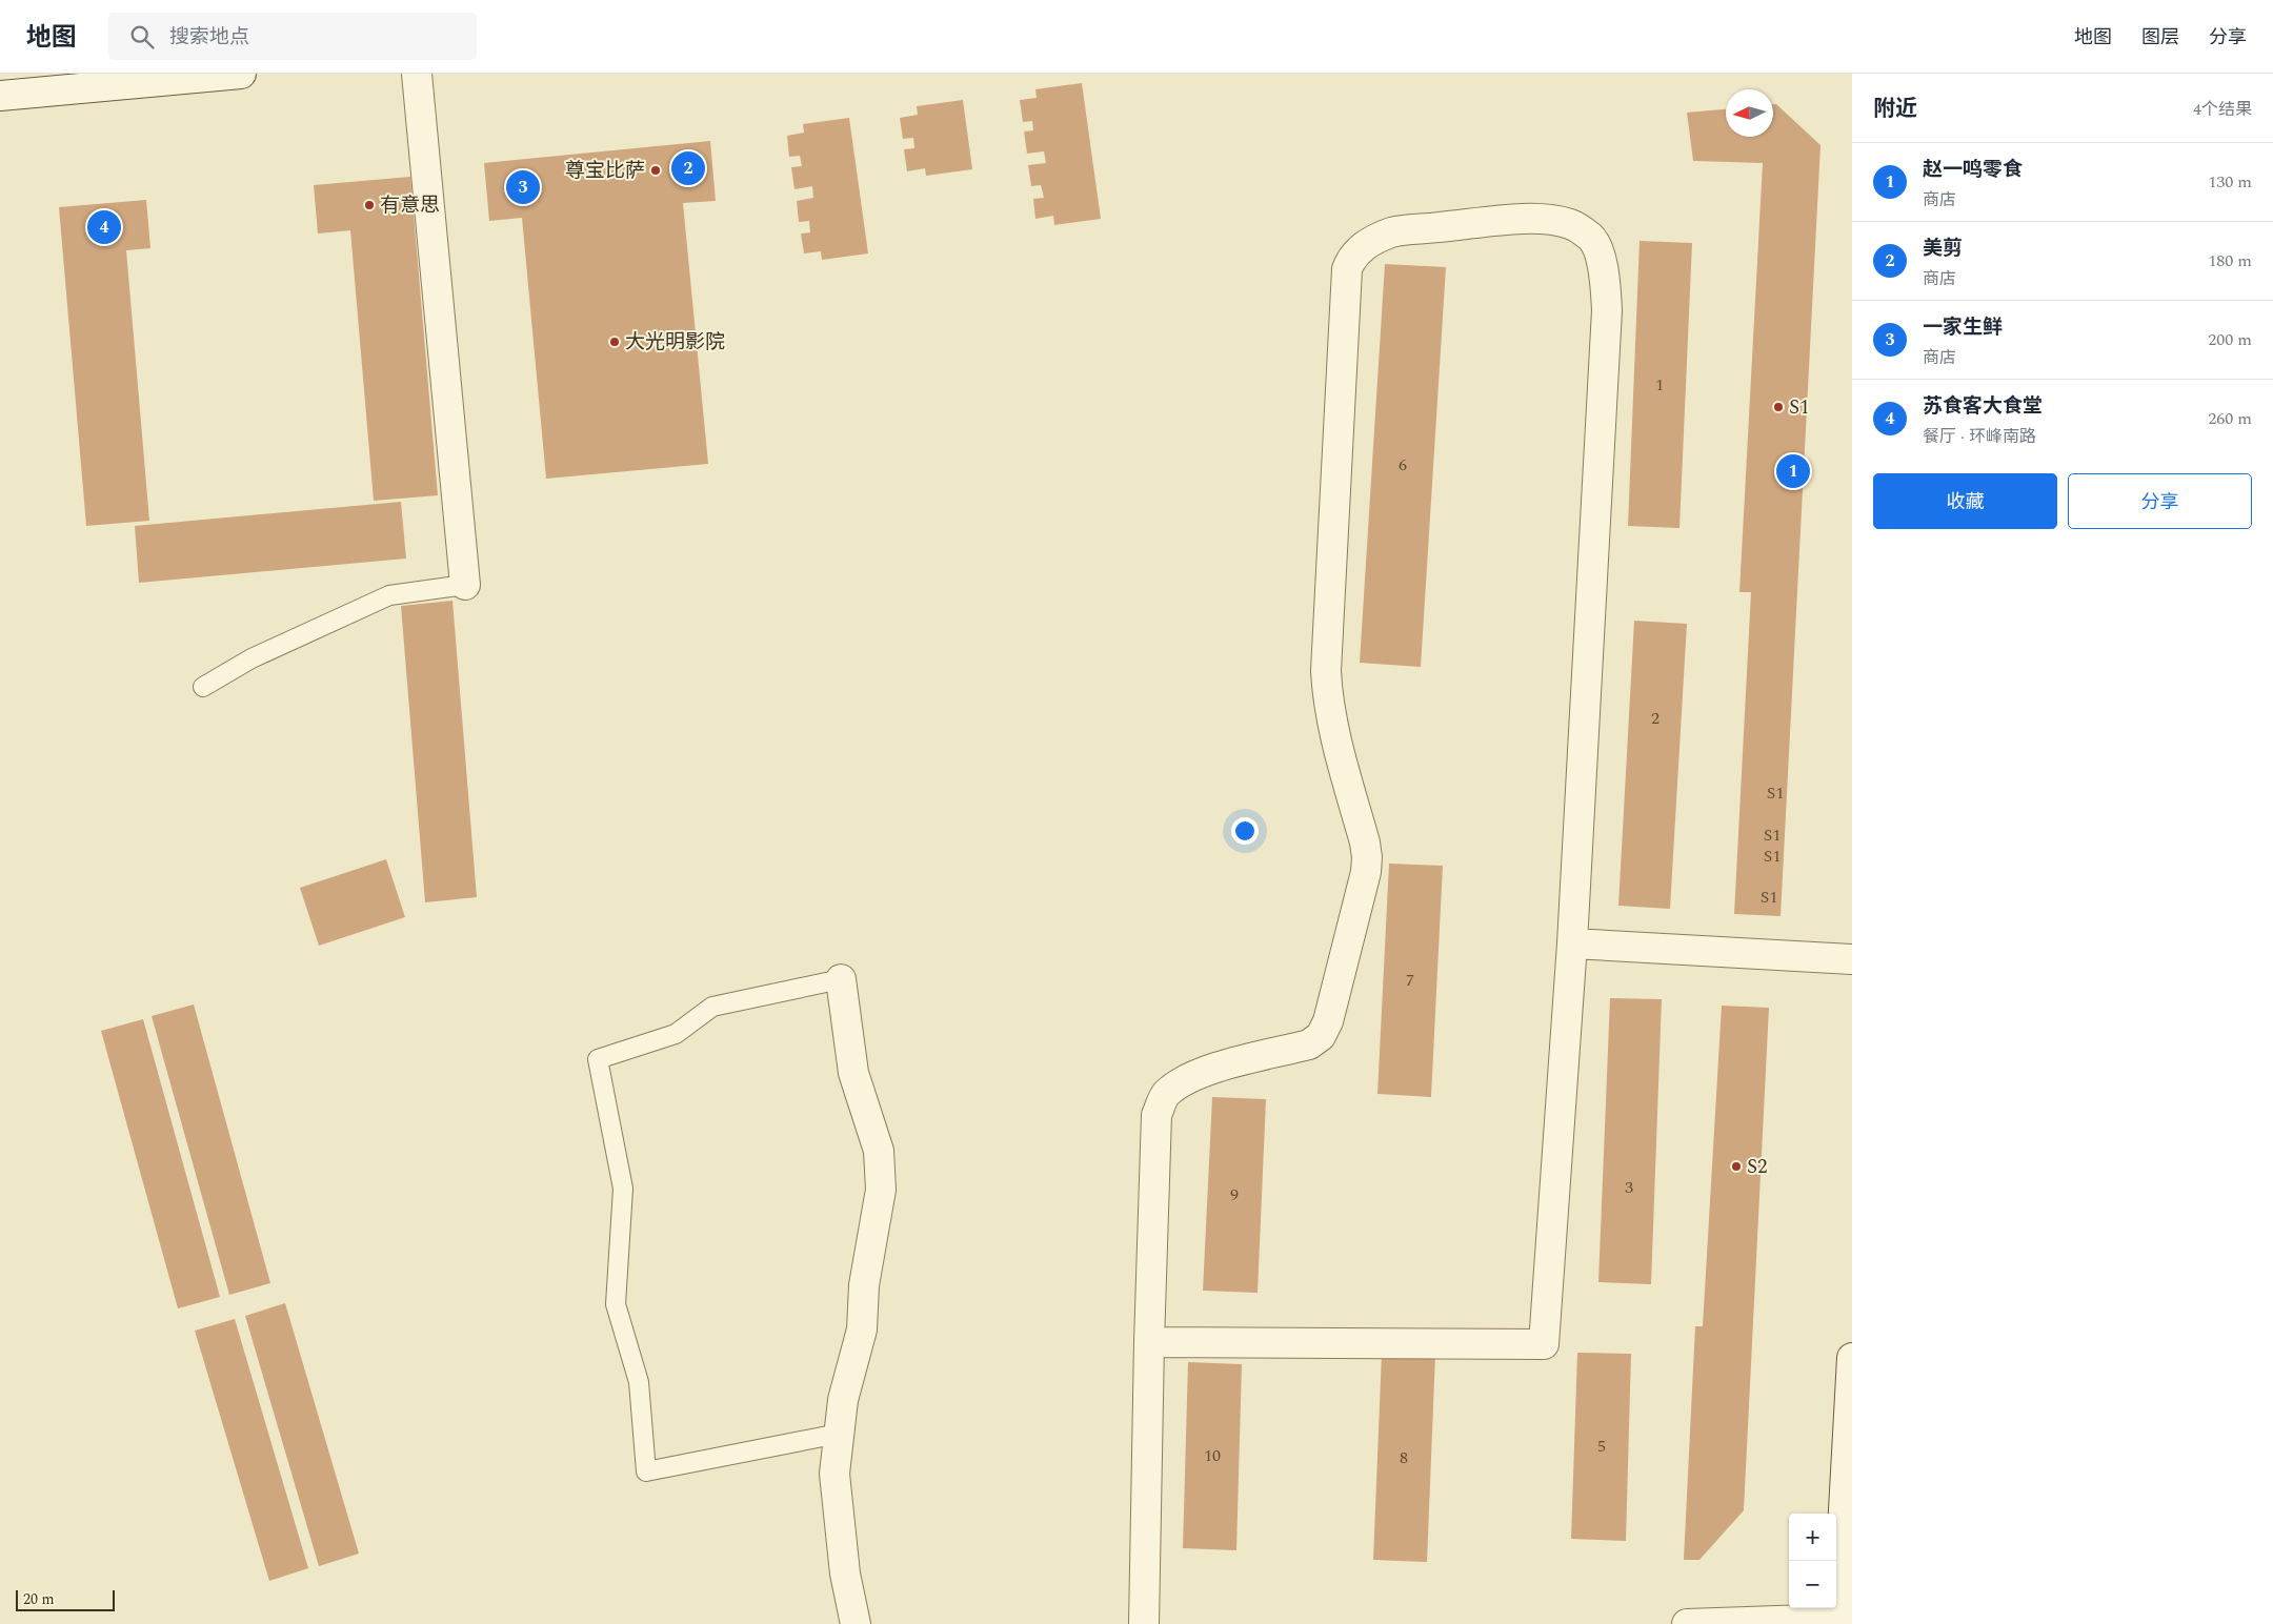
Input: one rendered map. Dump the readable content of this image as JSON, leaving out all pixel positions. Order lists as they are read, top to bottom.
{
  "places": [
    "尊宝比萨",
    "有意思",
    "大光明影院",
    "S1",
    "S2"
  ],
  "house_numbers": [
    "1",
    "6",
    "2",
    "S1",
    "S1",
    "S1",
    "S1",
    "7",
    "3",
    "9",
    "5",
    "10",
    "8"
  ],
  "scale_bar": "20 m",
  "north": "left",
  "page": {
    "header": "地图",
    "search": "搜索地点",
    "nav": ["地图", "图层", "分享"],
    "heading": ["附近", "4个结果"],
    "list": [
      {
        "mark": "1",
        "name": "赵一鸣零食",
        "note": "商店",
        "value": "130 m"
      },
      {
        "mark": "2",
        "name": "美剪",
        "note": "商店",
        "value": "180 m"
      },
      {
        "mark": "3",
        "name": "一家生鲜",
        "note": "商店",
        "value": "200 m"
      },
      {
        "mark": "4",
        "name": "苏食客大食堂",
        "note": "餐厅 · 环峰南路",
        "value": "260 m"
      }
    ],
    "pins": [
      "2",
      "3",
      "4",
      "1"
    ],
    "buttons": ["收藏", "分享"],
    "map_buttons": ["+", "−"],
    "scale": "20 m"
  }
}
